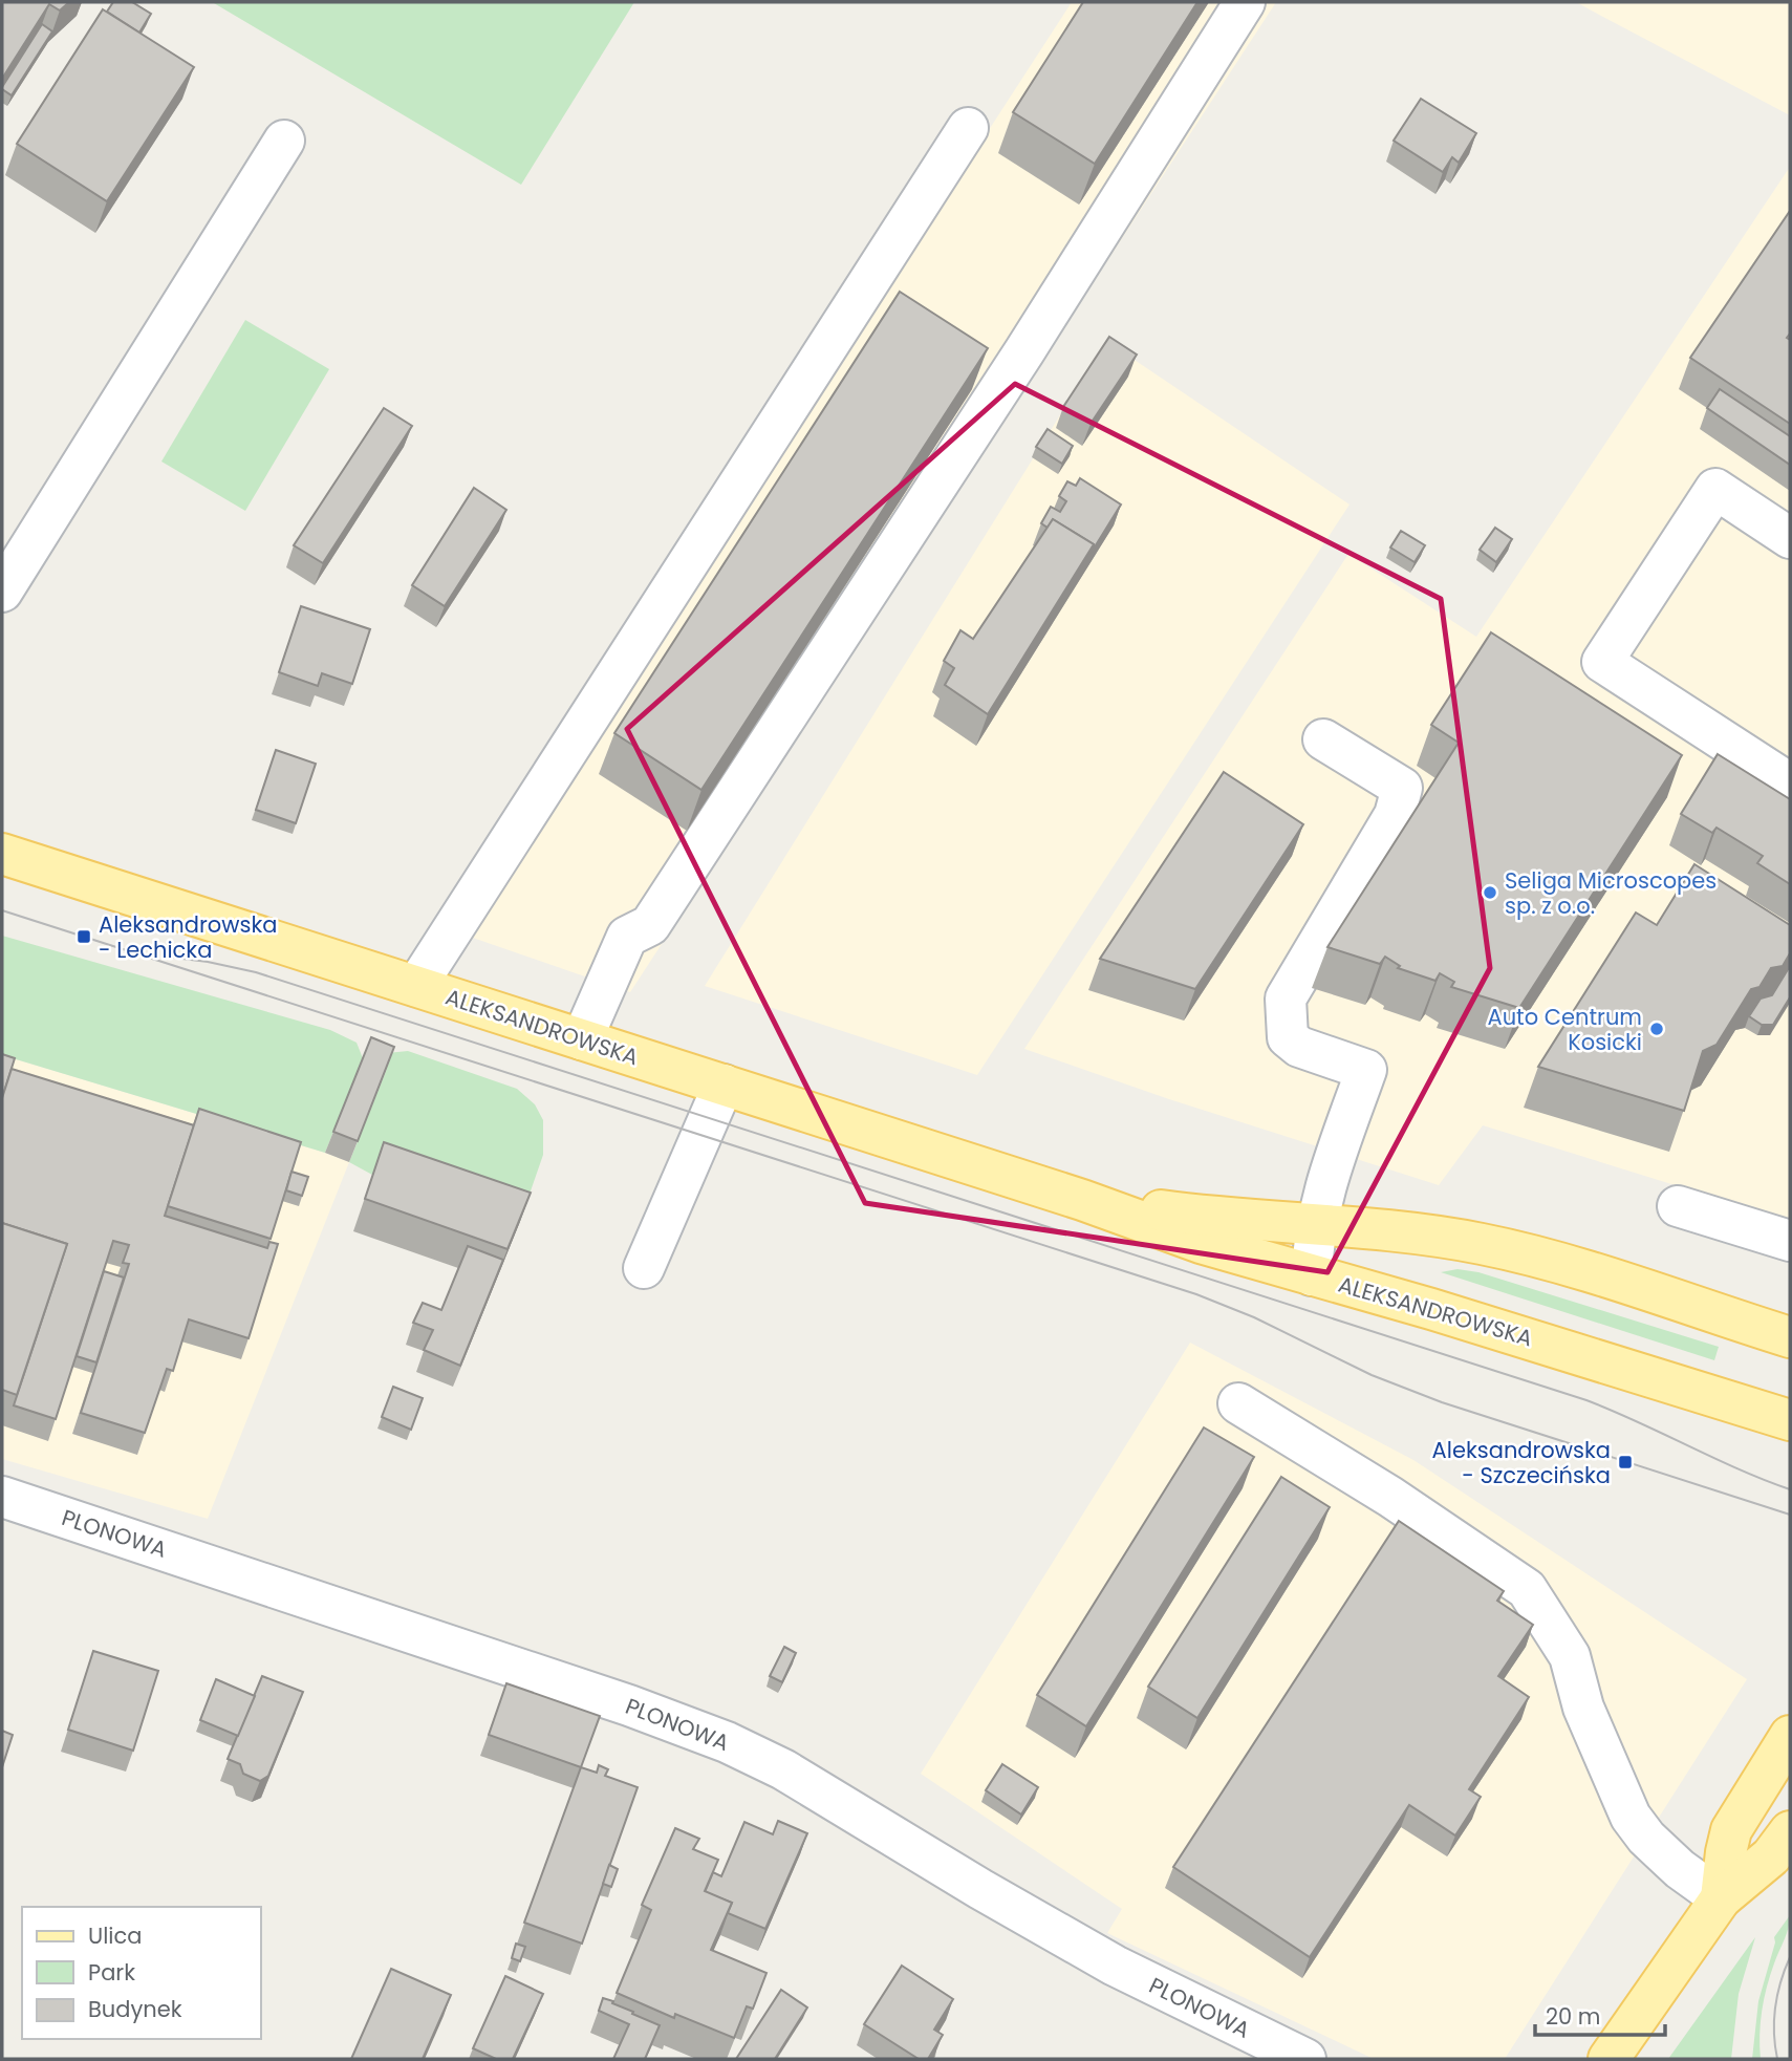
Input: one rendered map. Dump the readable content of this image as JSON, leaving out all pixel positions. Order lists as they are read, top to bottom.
{
  "streets": {
    "main road": ["ALEKSANDROWSKA"],
    "street": ["PLONOWA"]
  },
  "places": {
    "other": ["Seliga Microscopes sp. z o.o.", "Auto Centrum Kosicki"],
    "transit": ["Aleksandrowska - Lechicka", "Aleksandrowska - Szczecińska"]
  },
  "legend": ["Ulica", "Park", "Budynek"],
  "scale_bar": "20 m"
}
